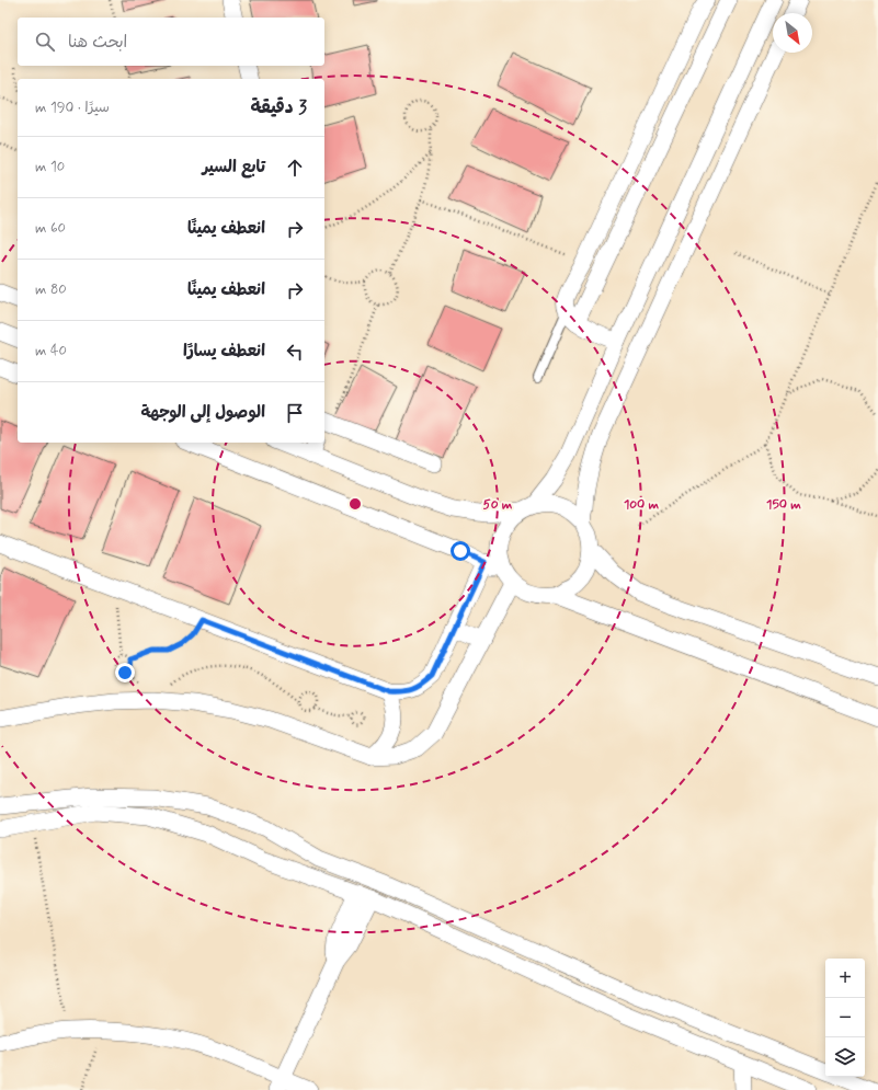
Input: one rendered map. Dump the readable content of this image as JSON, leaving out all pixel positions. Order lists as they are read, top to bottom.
{
  "north": "bottom right",
  "page": {
    "search": "ابحث هنا",
    "heading": ["3 دقيقة", "سيرًا · 190 m"],
    "list": [
      ["تابع السير", "10 m"],
      ["انعطف يمينًا", "60 m"],
      ["انعطف يمينًا", "80 m"],
      ["انعطف يسارًا", "40 m"],
      "الوصول إلى الوجهة"
    ],
    "map_buttons": ["+", "−"]
  },
  "rings": ["50 m", "100 m", "150 m"]
}
